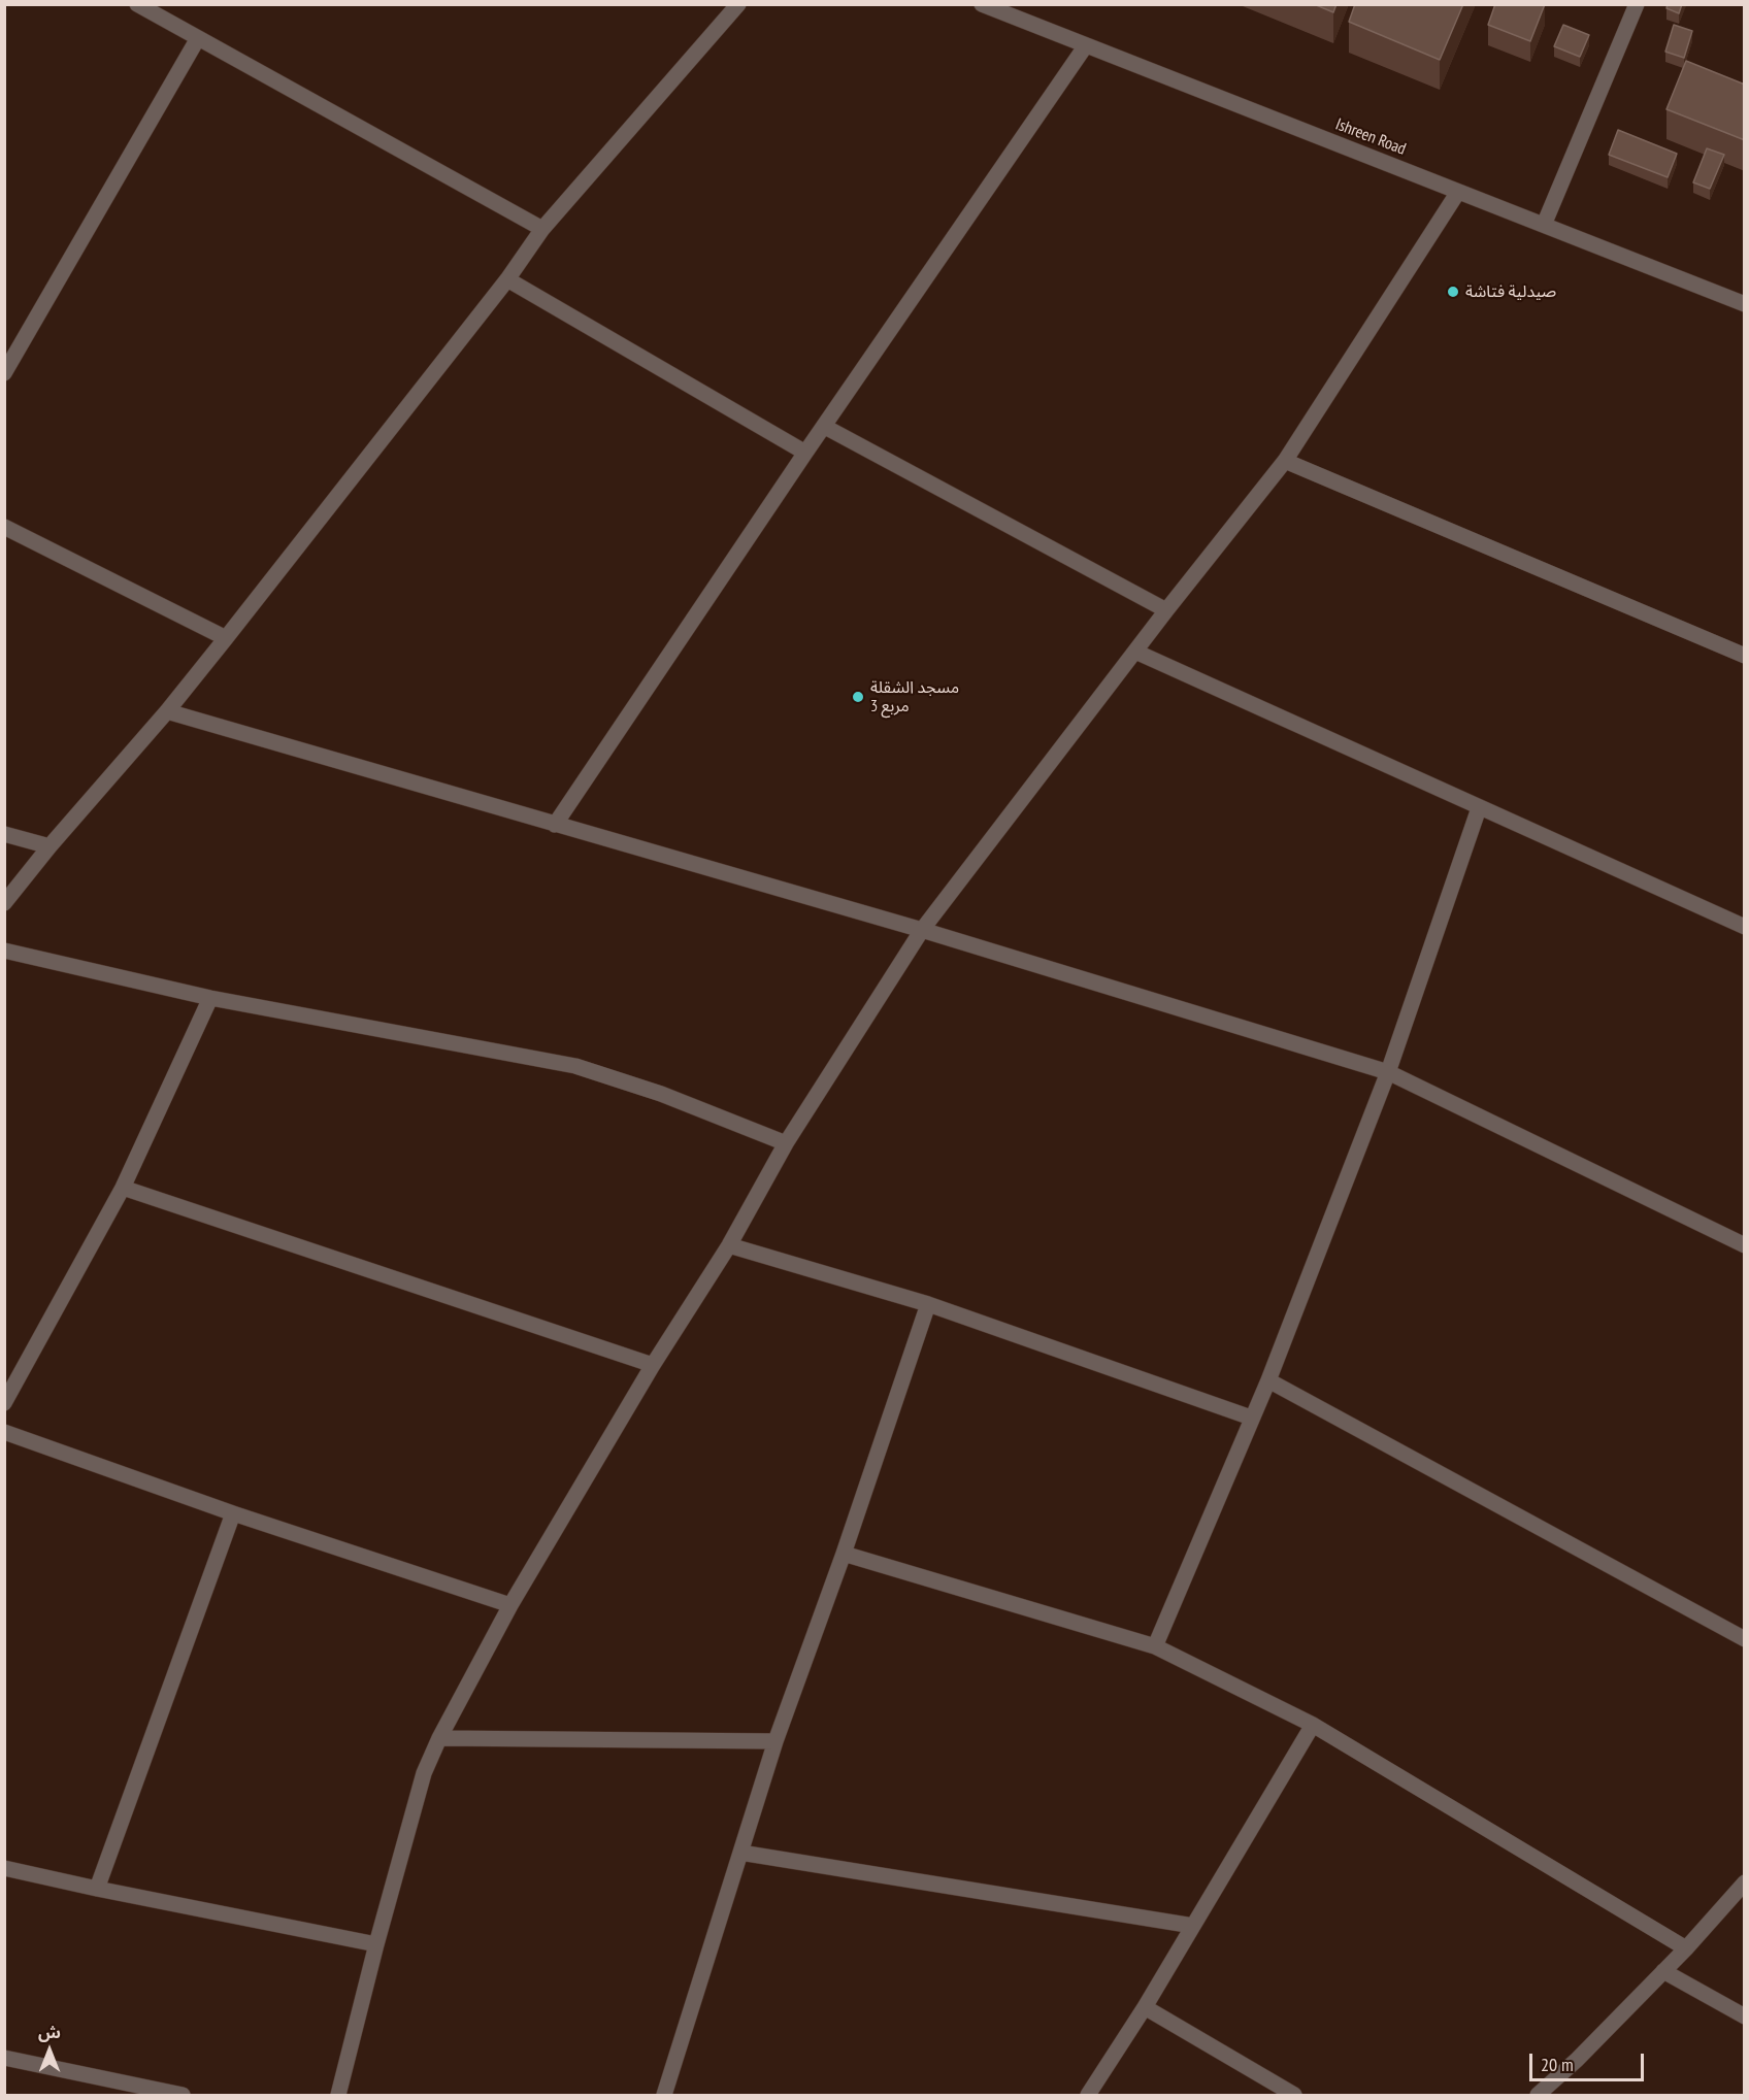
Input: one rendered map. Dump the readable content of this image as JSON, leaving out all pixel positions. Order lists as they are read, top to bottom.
{
  "streets": {
    "street": ["Ishreen Road"]
  },
  "places": ["صيدلية فتاشة", "مسجد الشقلة مربع 3"],
  "scale_bar": "20 m",
  "north": "top"
}
